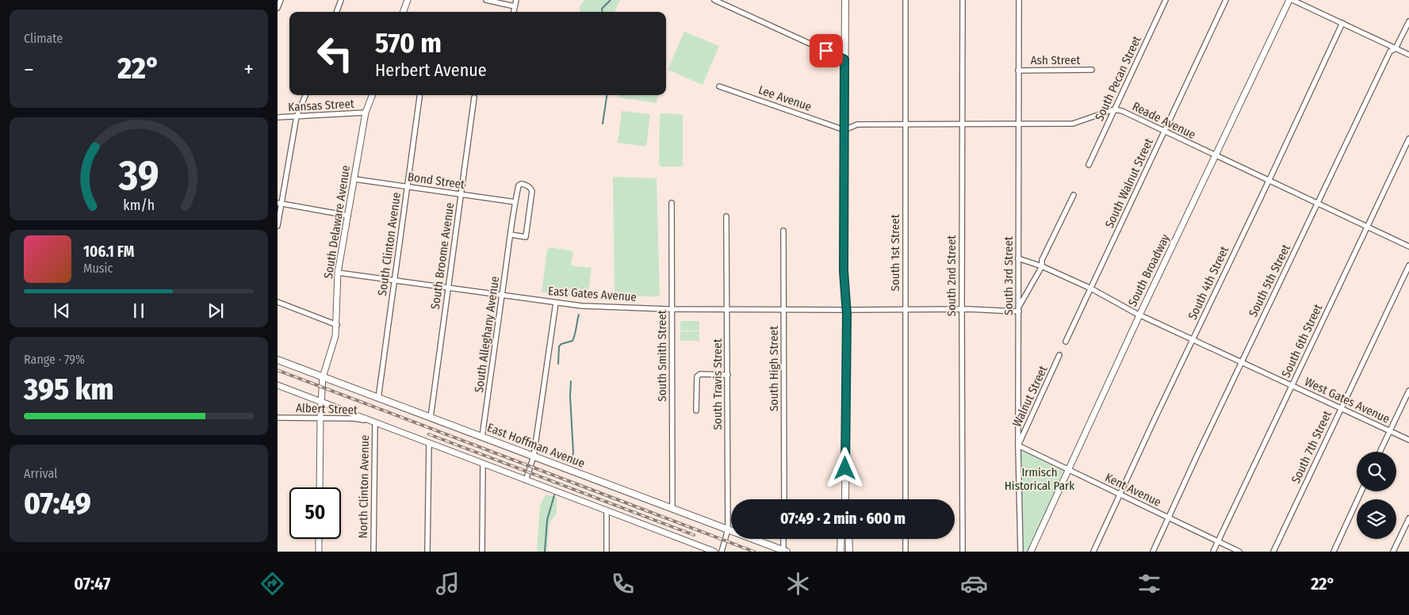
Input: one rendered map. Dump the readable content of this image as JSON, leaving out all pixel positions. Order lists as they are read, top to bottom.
{
  "streets": {
    "main road": ["East Hoffman Avenue"],
    "street": [
      "Ash Street",
      "South Pecan Street",
      "Lee Avenue",
      "Kansas Street",
      "Reade Avenue",
      "Bond Street",
      "South Walnut Street",
      "South Delaware Avenue",
      "South Clinton Avenue",
      "South 1st Street",
      "South Broome Avenue",
      "South Broadway",
      "South 2nd Street",
      "South 3rd Street",
      "South 5th Street",
      "South 4th Street",
      "East Gates Avenue",
      "South Alleghany Avenue",
      "South 6th Street",
      "South Smith Street",
      "South High Street",
      "South Travis Street",
      "Walnut Street",
      "West Gates Avenue",
      "Albert Street",
      "South 7th Street",
      "North Clinton Avenue",
      "Kent Avenue"
    ]
  },
  "crossings": [
    ["Ash Street", "South 3rd Street"],
    ["South Pecan Street", "Reade Avenue"],
    ["Lee Avenue", "Reade Avenue"],
    ["Kansas Street", "South Delaware Avenue"],
    ["Reade Avenue", "South Walnut Street"],
    ["Reade Avenue", "South 1st Street"],
    ["Reade Avenue", "South Broadway"],
    ["Reade Avenue", "South 2nd Street"],
    ["Reade Avenue", "South 3rd Street"],
    ["Reade Avenue", "South 5th Street"],
    ["Reade Avenue", "South 4th Street"],
    ["Reade Avenue", "South 6th Street"],
    ["Bond Street", "South Delaware Avenue"],
    ["Bond Street", "South Clinton Avenue"],
    ["Bond Street", "South Broome Avenue"],
    ["Bond Street", "South Alleghany Avenue"],
    ["South Walnut Street", "West Gates Avenue"],
    ["South Delaware Avenue", "East Gates Avenue"],
    ["South Delaware Avenue", "Albert Street"],
    ["South Delaware Avenue", "East Hoffman Avenue"],
    ["South Clinton Avenue", "East Gates Avenue"],
    ["South Clinton Avenue", "East Hoffman Avenue"],
    ["South Broome Avenue", "East Gates Avenue"],
    ["South Broome Avenue", "East Hoffman Avenue"],
    ["South Broadway", "West Gates Avenue"],
    ["South Broadway", "Kent Avenue"],
    ["South 3rd Street", "Walnut Street"],
    ["South 3rd Street", "West Gates Avenue"],
    ["South 3rd Street", "Kent Avenue"],
    ["South 5th Street", "West Gates Avenue"],
    ["South 5th Street", "Kent Avenue"],
    ["South 4th Street", "West Gates Avenue"],
    ["South 4th Street", "Kent Avenue"],
    ["East Gates Avenue", "South Alleghany Avenue"],
    ["East Gates Avenue", "South Smith Street"],
    ["East Gates Avenue", "South High Street"],
    ["East Gates Avenue", "South Travis Street"],
    ["South Alleghany Avenue", "East Hoffman Avenue"],
    ["South 6th Street", "West Gates Avenue"],
    ["South 6th Street", "Kent Avenue"],
    ["South Smith Street", "East Hoffman Avenue"],
    ["South Travis Street", "East Hoffman Avenue"],
    ["Walnut Street", "Kent Avenue"],
    ["West Gates Avenue", "South 7th Street"],
    ["Albert Street", "North Clinton Avenue"]
  ],
  "parks": ["Irmisch Historical Park"],
  "page": {
    "tile": [
      "Climate",
      ["Range · 79%", "395 km"],
      ["Arrival", "07:49"]
    ],
    "turn": ["570 m", "Herbert Avenue"],
    "heat": ["−", "22°", "+"],
    "song": ["106.1 FM", "Music"],
    "limit": "50",
    "trip": "07:49 · 2 min · 600 m",
    "tabs": ["07:47", "22°"],
    "gauge": ["39", "km/h"]
  }
}
